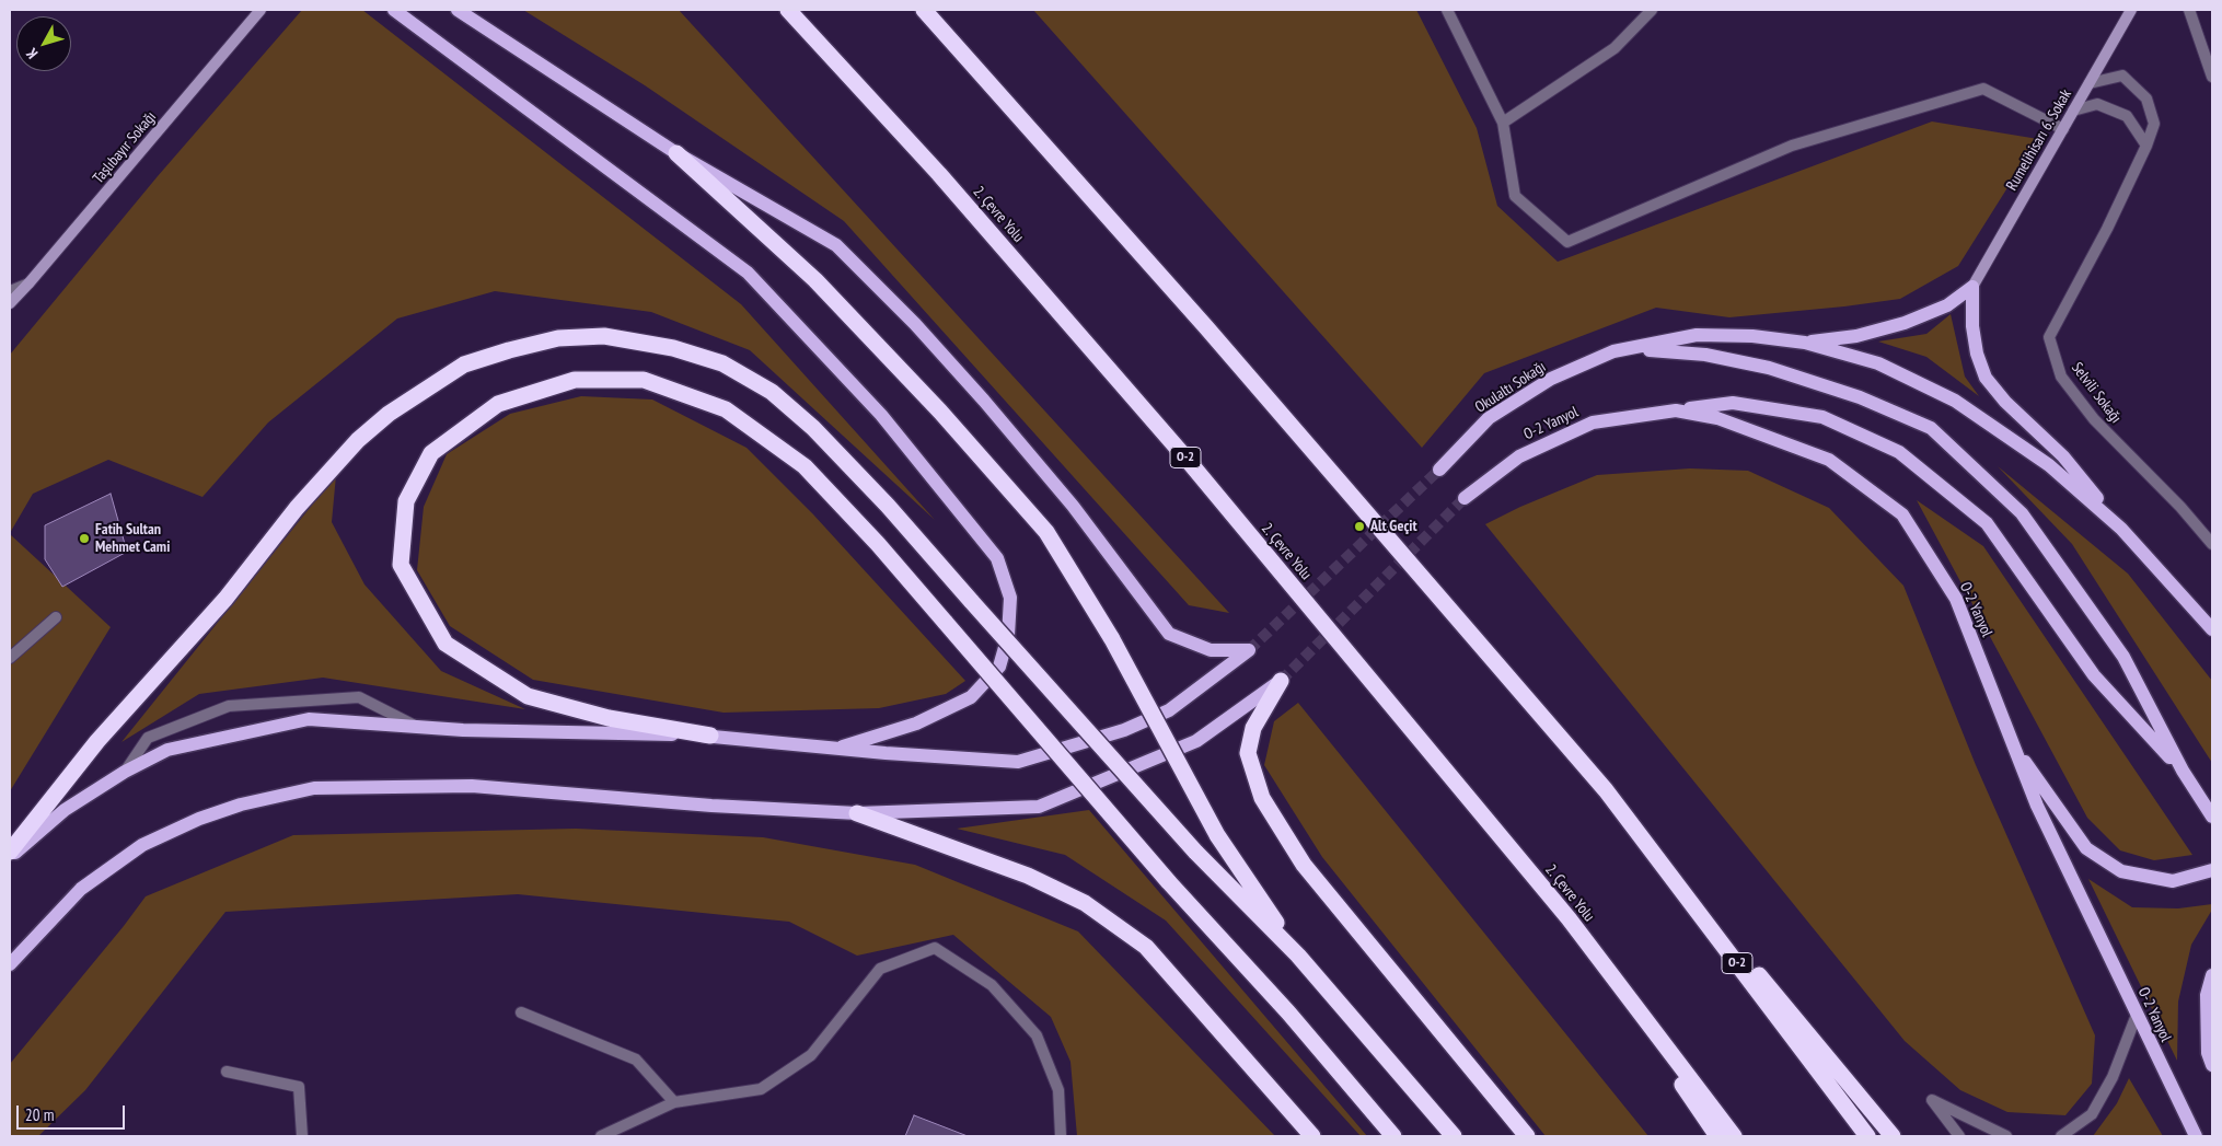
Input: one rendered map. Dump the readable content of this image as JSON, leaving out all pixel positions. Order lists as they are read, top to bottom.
{
  "streets": {
    "highway": ["2. Çevre Yolu", "O-2"],
    "main road": ["Okulaltı Sokağı", "O-2 Yanyol"],
    "street": ["Rumelihisarı 6. Sokak", "Taşlıbayır Sokağı", "Selvili Sokağı"]
  },
  "crossings": [
    ["Rumelihisarı 6. Sokak", "Selvili Sokağı"]
  ],
  "places": ["Alt Geçit", "Fatih Sultan Mehmet Cami"],
  "scale_bar": "20 m",
  "north": "bottom left"
}
